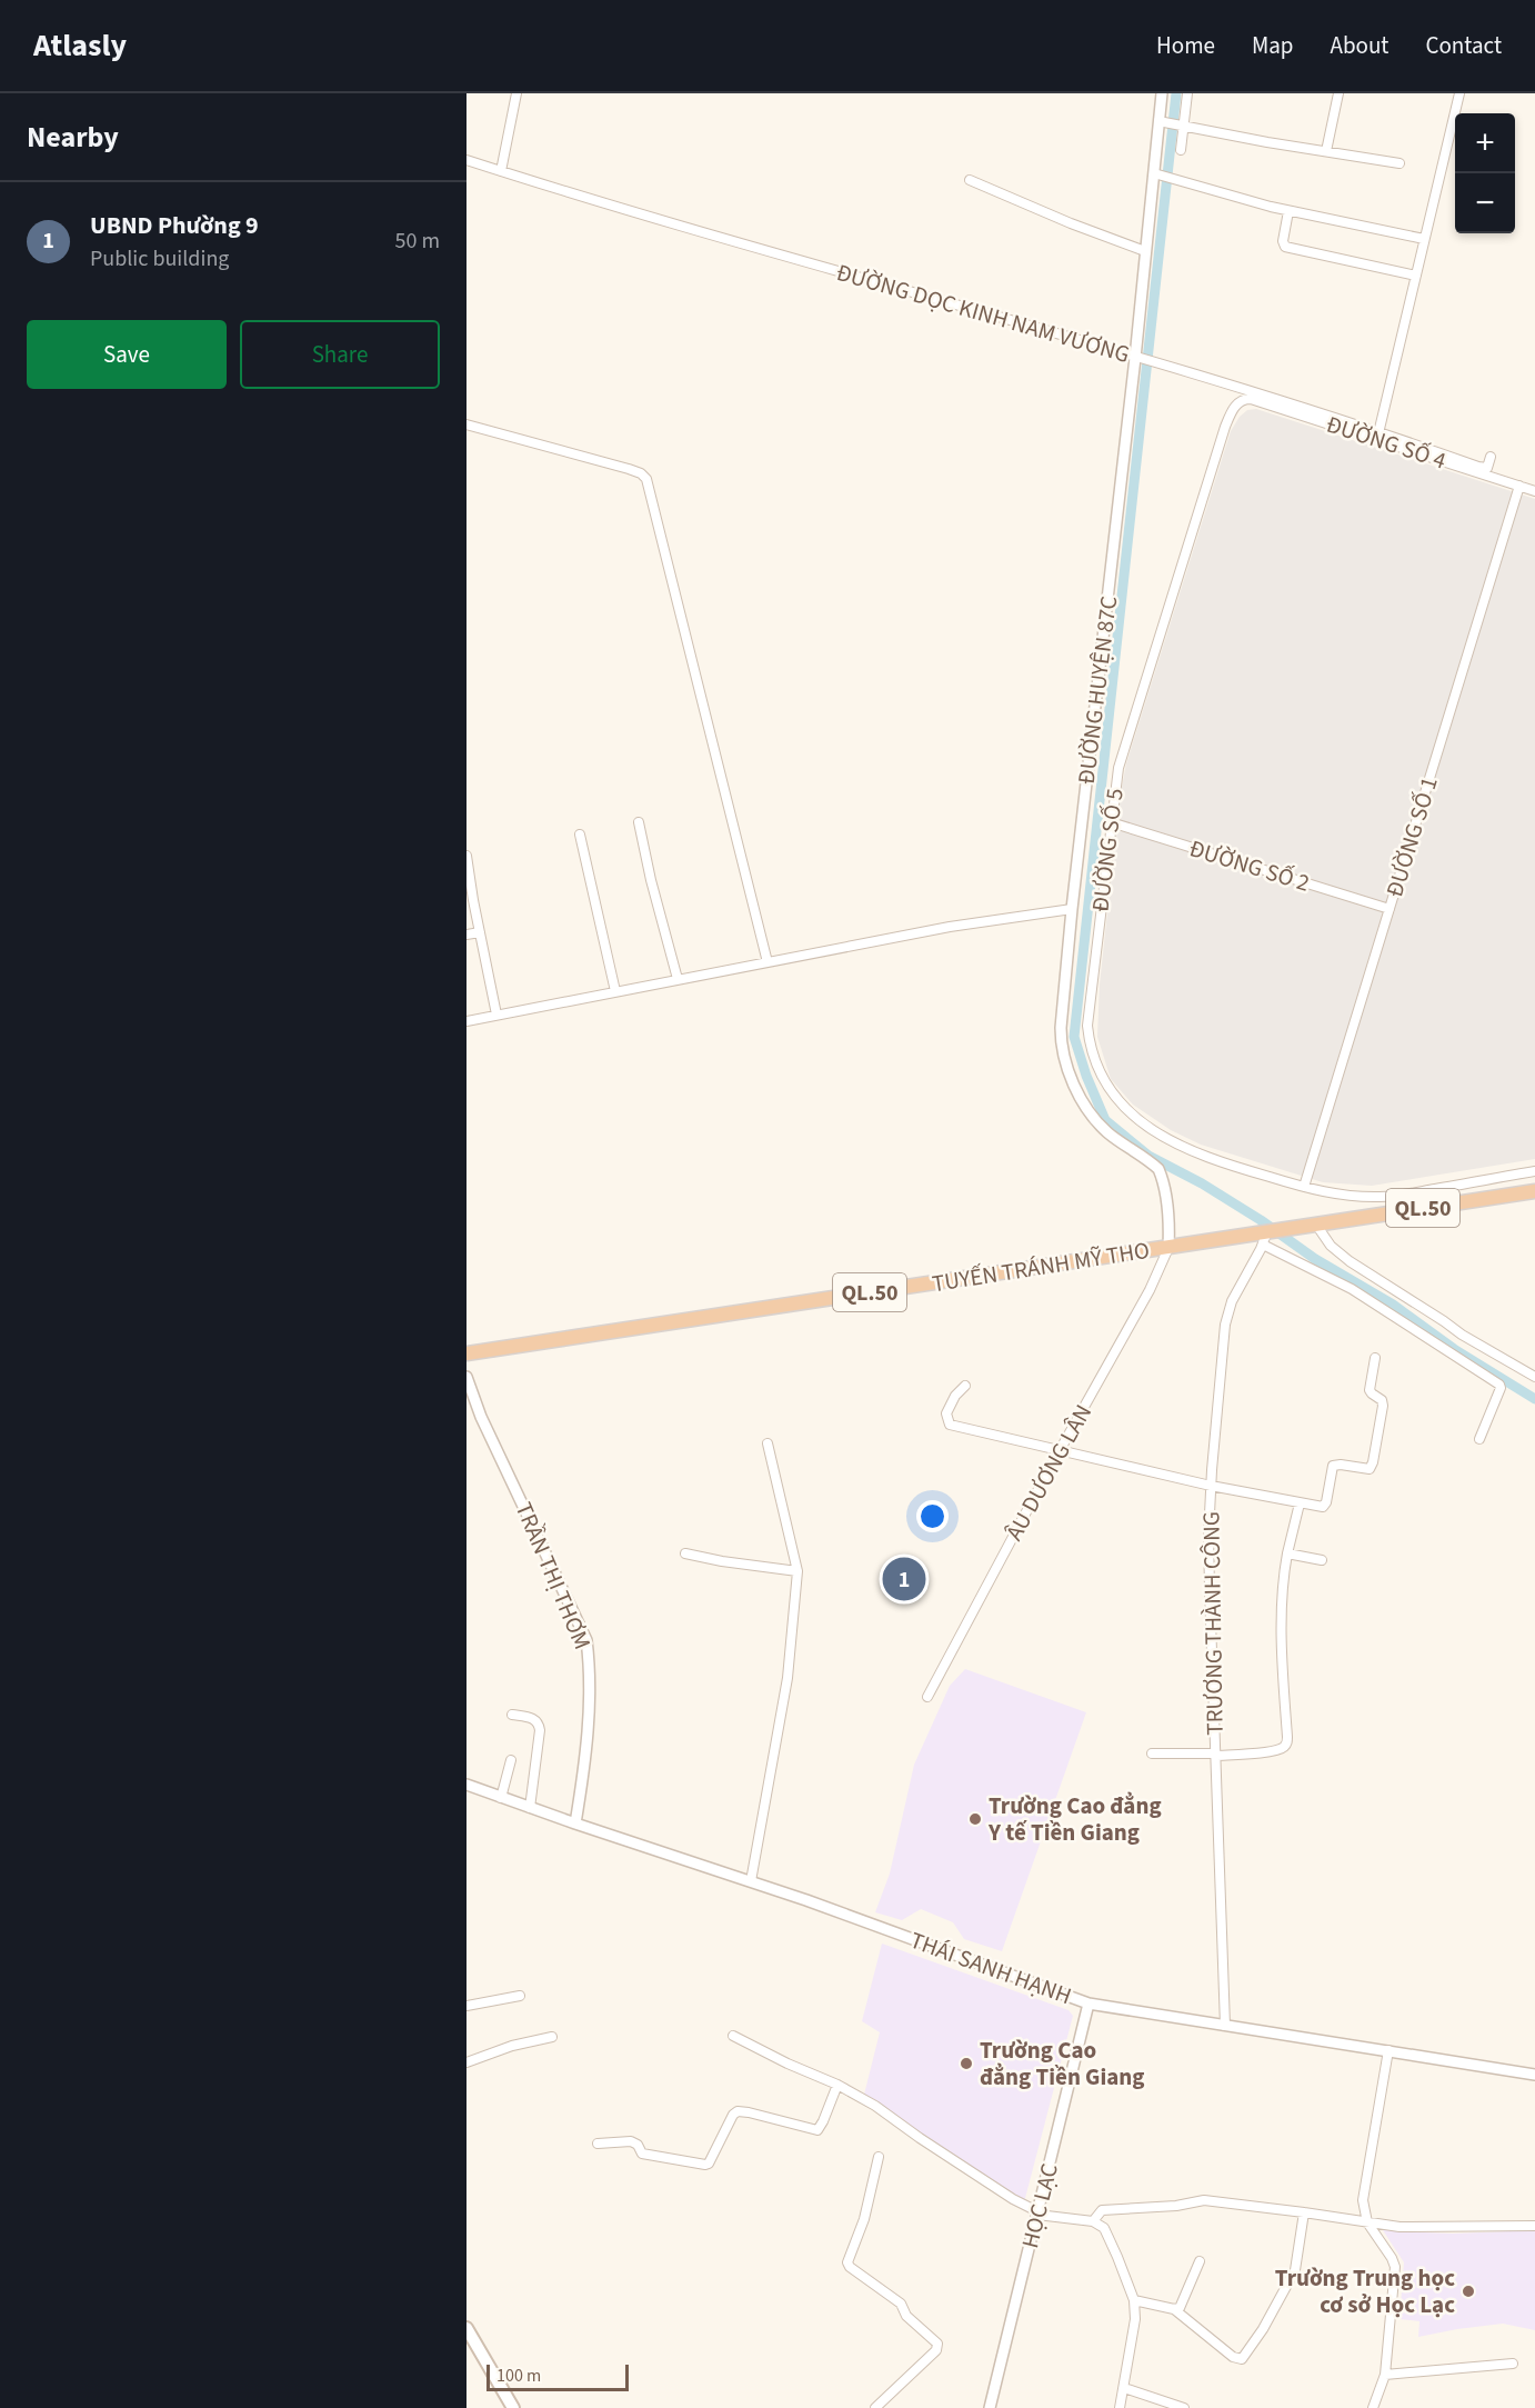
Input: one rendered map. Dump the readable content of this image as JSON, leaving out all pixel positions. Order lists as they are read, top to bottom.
{
  "streets": {
    "highway": ["QL.50", "TUYẾN TRÁNH MỸ THO"],
    "street": [
      "ĐƯỜNG DỌC KINH NAM VƯƠNG",
      "ĐƯỜNG SỐ 4",
      "ĐƯỜNG HUYỆN 87C",
      "ĐƯỜNG SỐ 1",
      "ĐƯỜNG SỐ 5",
      "ĐƯỜNG SỐ 2",
      "ÂU DƯƠNG LÂN",
      "TRẦN THỊ THƠM",
      "TRƯƠNG THÀNH CÔNG",
      "THÁI SANH HẠNH",
      "HỌC LẠC"
    ]
  },
  "crossings": [
    ["ĐƯỜNG DỌC KINH NAM VƯƠNG", "ĐƯỜNG HUYỆN 87C"],
    ["ĐƯỜNG SỐ 4", "ĐƯỜNG SỐ 1"],
    ["ĐƯỜNG SỐ 4", "ĐƯỜNG SỐ 5"],
    ["ĐƯỜNG HUYỆN 87C", "TUYẾN TRÁNH MỸ THO"],
    ["ĐƯỜNG HUYỆN 87C", "ÂU DƯƠNG LÂN"],
    ["ĐƯỜNG SỐ 1", "ĐƯỜNG SỐ 5"],
    ["ĐƯỜNG SỐ 1", "ĐƯỜNG SỐ 2"],
    ["ĐƯỜNG SỐ 5", "ĐƯỜNG SỐ 2"],
    ["TUYẾN TRÁNH MỸ THO", "ÂU DƯƠNG LÂN"],
    ["TUYẾN TRÁNH MỸ THO", "TRƯƠNG THÀNH CÔNG"],
    ["TRẦN THỊ THƠM", "THÁI SANH HẠNH"],
    ["TRƯƠNG THÀNH CÔNG", "THÁI SANH HẠNH"],
    ["THÁI SANH HẠNH", "HỌC LẠC"]
  ],
  "places": ["Trường Cao đẳng Y tế Tiền Giang", "Trường Cao đẳng Tiền Giang", "Trường Trung học cơ sở Học Lạc"],
  "scale_bar": "100 m",
  "page": {
    "header": "Atlasly",
    "nav": [
      "Home",
      "Map",
      "About",
      "Contact"
    ],
    "heading": "Nearby",
    "map_buttons": ["+", "−"],
    "list": [
      {
        "mark": "1",
        "name": "UBND Phường 9",
        "note": "Public building",
        "value": "50 m"
      }
    ],
    "buttons": ["Save", "Share"],
    "pins": "1",
    "scale": "100 m"
  }
}
